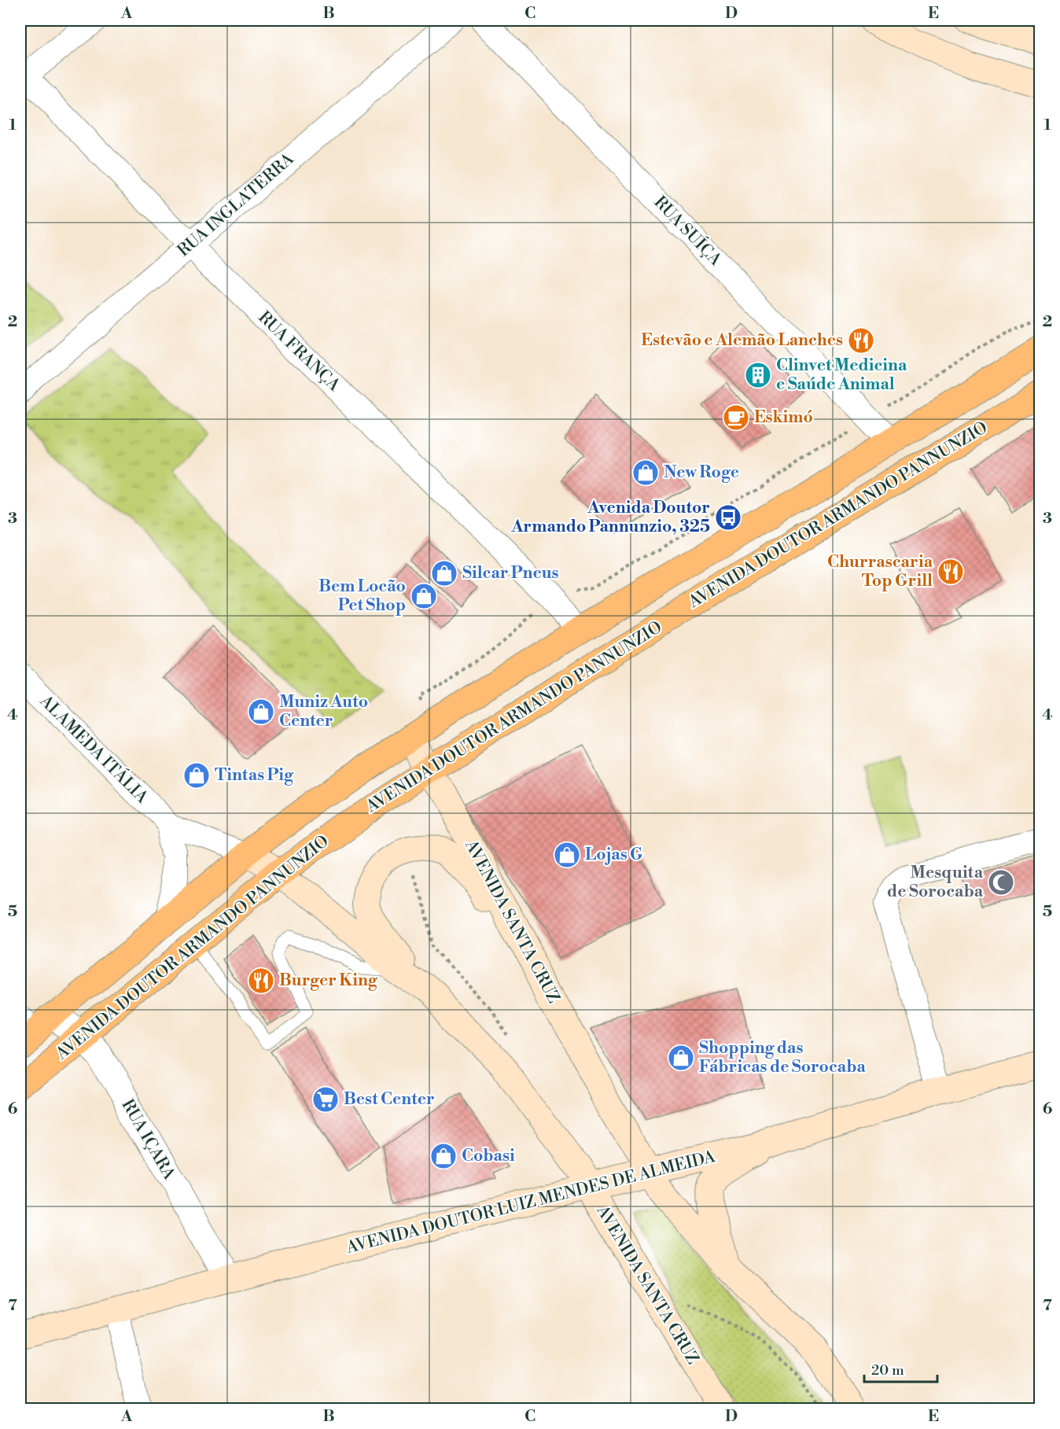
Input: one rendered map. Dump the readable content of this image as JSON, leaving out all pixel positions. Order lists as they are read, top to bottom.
{
  "streets": {
    "main road": ["AVENIDA DOUTOR ARMANDO PANNUNZIO", "AVENIDA SANTA CRUZ", "AVENIDA DOUTOR LUIZ MENDES DE ALMEIDA"],
    "street": [
      "RUA INGLATERRA",
      "RUA SUÍÇA",
      "RUA FRANÇA",
      "ALAMEDA ITÁLIA",
      "RUA IÇARA"
    ]
  },
  "crossings": [
    ["RUA INGLATERRA", "RUA FRANÇA"],
    ["RUA SUÍÇA", "AVENIDA DOUTOR ARMANDO PANNUNZIO"],
    ["RUA FRANÇA", "AVENIDA DOUTOR ARMANDO PANNUNZIO"],
    ["AVENIDA DOUTOR ARMANDO PANNUNZIO", "ALAMEDA ITÁLIA"],
    ["AVENIDA DOUTOR ARMANDO PANNUNZIO", "AVENIDA SANTA CRUZ"],
    ["AVENIDA DOUTOR ARMANDO PANNUNZIO", "RUA IÇARA"],
    ["ALAMEDA ITÁLIA", "AVENIDA SANTA CRUZ"],
    ["AVENIDA SANTA CRUZ", "AVENIDA DOUTOR LUIZ MENDES DE ALMEIDA"],
    ["RUA IÇARA", "AVENIDA DOUTOR LUIZ MENDES DE ALMEIDA"]
  ],
  "places": {
    "restaurant": ["Estevão e Alemão Lanches", "Churrascaria Top Grill", "Burger King"],
    "building": ["Clinvet Medicina e Saúde Animal"],
    "cafe": ["Eskimó"],
    "shop": [
      "New Roge",
      "Silcar Pneus",
      "Bem Locão Pet Shop",
      "Muniz Auto Center",
      "Tintas Pig",
      "Lojas G",
      "Shopping das Fábricas de Sorocaba",
      "Cobasi"
    ],
    "bus stop": ["Avenida Doutor Armando Pannunzio, 325"],
    "mosque": ["Mesquita de Sorocaba"],
    "supermarket": ["Best Center"]
  },
  "scale_bar": "20 m",
  "grid": {
    "columns": [
      "A",
      "B",
      "C",
      "D",
      "E"
    ],
    "rows": [
      "1",
      "2",
      "3",
      "4",
      "5",
      "6",
      "7"
    ]
  }
}
